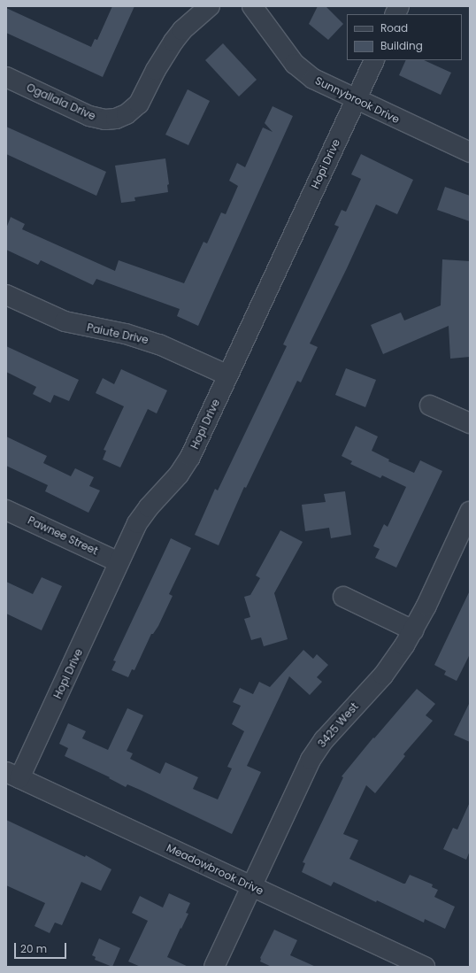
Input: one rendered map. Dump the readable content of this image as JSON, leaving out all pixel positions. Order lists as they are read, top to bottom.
{
  "streets": {
    "street": [
      "Sunnybrook Drive",
      "Ogallala Drive",
      "Hopi Drive",
      "Paiute Drive",
      "Pawnee Street",
      "3425 West",
      "Meadowbrook Drive"
    ]
  },
  "crossings": [
    ["Sunnybrook Drive", "Hopi Drive"],
    ["Hopi Drive", "Paiute Drive"],
    ["Hopi Drive", "Pawnee Street"],
    ["Hopi Drive", "Meadowbrook Drive"],
    ["3425 West", "Meadowbrook Drive"]
  ],
  "legend": ["Road", "Building"],
  "scale_bar": "20 m"
}
